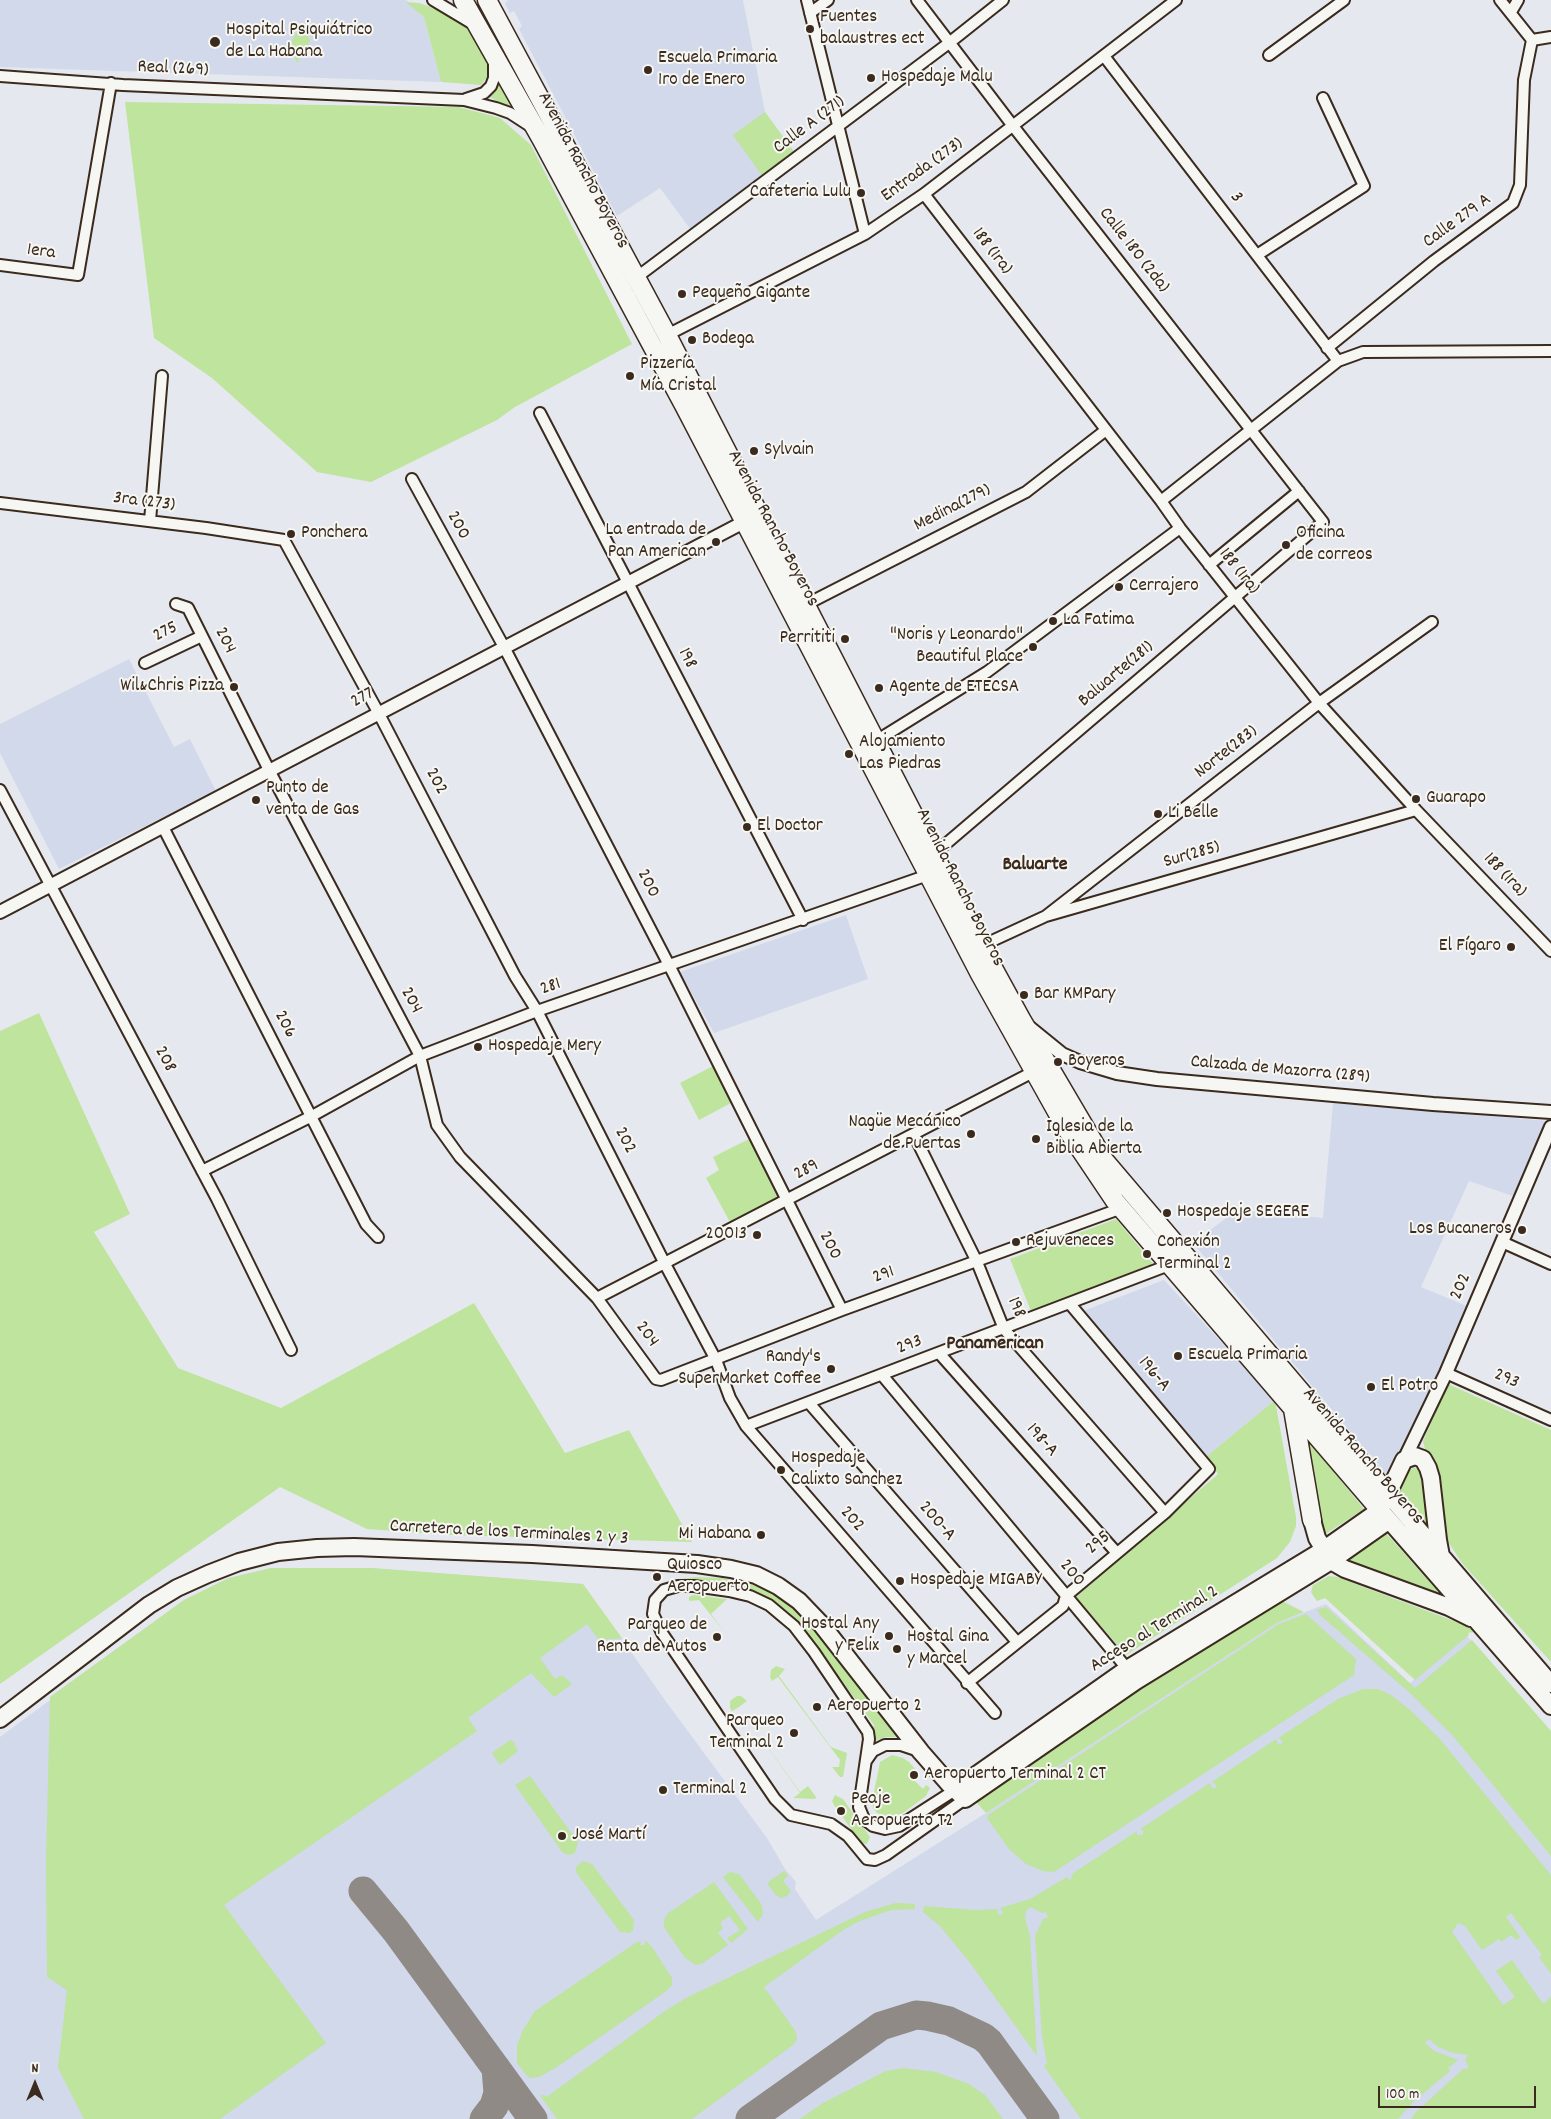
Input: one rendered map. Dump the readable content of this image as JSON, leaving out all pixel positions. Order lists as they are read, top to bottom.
{
  "streets": {
    "highway": ["Avenida Rancho Boyeros"],
    "main road": ["Carretera de los Terminales 2 y 3", "Acceso al Terminal 2"],
    "street": [
      "Real (269)",
      "Calle A (271)",
      "Entrada (273)",
      "3",
      "Calle 279 A",
      "Calle 180 (2da)",
      "188 (1ra)",
      "1era",
      "3ra (273)",
      "Medina(279)",
      "200",
      "275",
      "204",
      "198",
      "Baluarte(281)",
      "277",
      "Norte(283)",
      "202",
      "Sur(285)",
      "281",
      "206",
      "208",
      "Calzada de Mazorra (289)",
      "289",
      "291",
      "293",
      "196-A",
      "198-A",
      "200-A",
      "295"
    ]
  },
  "crossings": [
    ["Real (269)", "Avenida Rancho Boyeros"],
    ["Real (269)", "1era"],
    ["Calle A (271)", "Avenida Rancho Boyeros"],
    ["Calle A (271)", "Calle 180 (2da)"],
    ["Avenida Rancho Boyeros", "Entrada (273)"],
    ["Avenida Rancho Boyeros", "Medina(279)"],
    ["Avenida Rancho Boyeros", "Baluarte(281)"],
    ["Avenida Rancho Boyeros", "277"],
    ["Avenida Rancho Boyeros", "Sur(285)"],
    ["Avenida Rancho Boyeros", "281"],
    ["Avenida Rancho Boyeros", "Calzada de Mazorra (289)"],
    ["Avenida Rancho Boyeros", "289"],
    ["Avenida Rancho Boyeros", "291"],
    ["Avenida Rancho Boyeros", "293"],
    ["Avenida Rancho Boyeros", "Acceso al Terminal 2"],
    ["Entrada (273)", "3"],
    ["Entrada (273)", "Calle 180 (2da)"],
    ["Entrada (273)", "188 (1ra)"],
    ["3", "Calle 279 A"],
    ["Calle 180 (2da)", "Baluarte(281)"],
    ["188 (1ra)", "Medina(279)"],
    ["188 (1ra)", "Baluarte(281)"],
    ["188 (1ra)", "Norte(283)"],
    ["188 (1ra)", "Sur(285)"],
    ["3ra (273)", "202"],
    ["200", "277"],
    ["200", "281"],
    ["200", "289"],
    ["200", "291"],
    ["200", "293"],
    ["200", "295"],
    ["200", "Acceso al Terminal 2"],
    ["275", "204"],
    ["204", "277"],
    ["204", "281"],
    ["204", "289"],
    ["204", "291"],
    ["198", "277"],
    ["198", "281"],
    ["198", "289"],
    ["198", "291"],
    ["198", "293"],
    ["198", "295"],
    ["277", "202"],
    ["277", "206"],
    ["277", "208"],
    ["Norte(283)", "Sur(285)"],
    ["202", "281"],
    ["202", "289"],
    ["202", "291"],
    ["202", "293"],
    ["202", "295"],
    ["281", "206"],
    ["281", "208"],
    ["293", "196-A"],
    ["293", "198-A"],
    ["293", "200-A"],
    ["196-A", "295"],
    ["198-A", "295"],
    ["200-A", "295"],
    ["Carretera de los Terminales 2 y 3", "Acceso al Terminal 2"]
  ],
  "districts": ["Baluarte", "Panamerican"],
  "places": [
    "Fuentes balaustres ect",
    "Hospital Psiquiátrico de La Habana",
    "Escuela Primaria 1ro de Enero",
    "Hospedaje Malu",
    "Cafeteria Lulu",
    "Pequeño Gigante",
    "Bodega",
    "Pizzería Mía Cristal",
    "Sylvain",
    "Ponchera",
    "La entrada de Pan American",
    "Oficina de correos",
    "Cerrajero",
    "La Fatima",
    "Perrititi",
    "\"Noris y Leonardo\" Beautiful Place",
    "Wil&Chris Pizza",
    "Agente de ETECSA",
    "Alojamiento Las Piedras",
    "Guarapo",
    "Punto de venta de Gas",
    "Li Belle",
    "El Doctor",
    "El Fígaro",
    "Bar KMPary",
    "Hospedaje Mery",
    "Boyeros",
    "Nagüe Mecánico de Puertas",
    "Iglesia de la Biblia Abierta",
    "Hospedaje SEGERE",
    "Los Bucaneros",
    "20013",
    "Rejuveneces",
    "Conexión Terminal 2",
    "Escuela Primaria",
    "Randy's SuperMarket Coffee",
    "El Potro",
    "Hospedaje Calixto Sanchez",
    "Mi Habana",
    "Quiosco Aeropuerto",
    "Hospedaje MIGABY",
    "Hostal Any y Felix",
    "Parqueo de Renta de Autos",
    "Hostal Gina y Marcel",
    "Aeropuerto 2",
    "Parqueo Terminal 2",
    "Aeropuerto Terminal 2 CT",
    "Terminal 2",
    "Peaje Aeropuerto T2",
    "José Martí"
  ],
  "scale_bar": "100 m",
  "north": "top"
}
